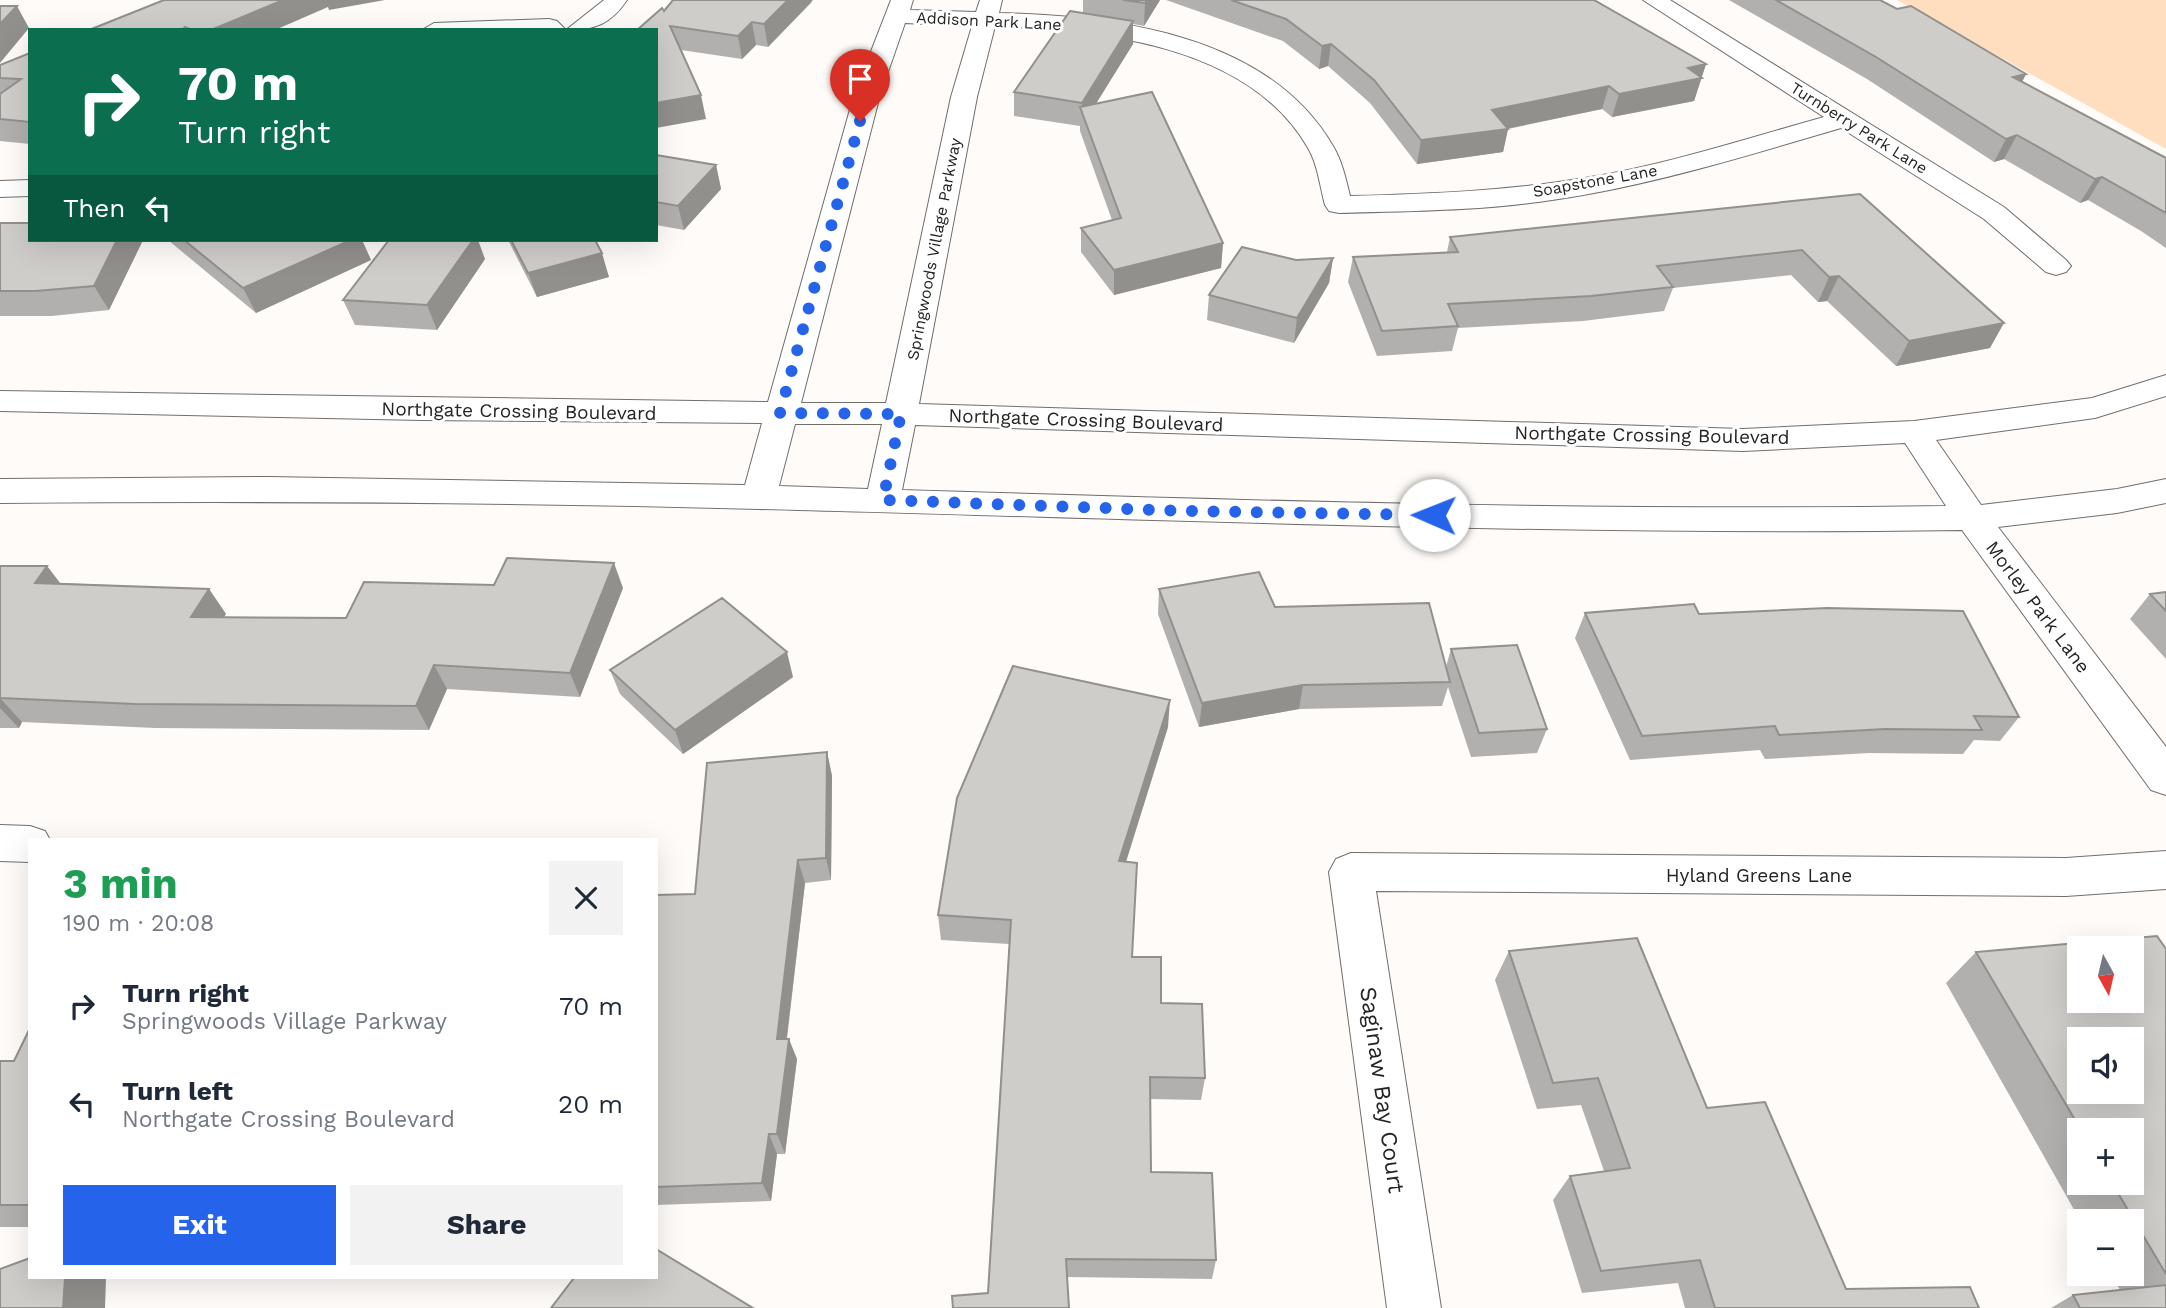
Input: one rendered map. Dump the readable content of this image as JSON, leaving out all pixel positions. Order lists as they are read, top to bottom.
{
  "streets": {
    "street": [
      "Addison Park Lane",
      "Turnberry Park Lane",
      "Soapstone Lane",
      "Springwoods Village Parkway",
      "Northgate Crossing Boulevard",
      "Morley Park Lane",
      "Hyland Greens Lane",
      "Saginaw Bay Court"
    ]
  },
  "crossings": [
    ["Addison Park Lane", "Soapstone Lane"],
    ["Addison Park Lane", "Springwoods Village Parkway"],
    ["Turnberry Park Lane", "Soapstone Lane"],
    ["Springwoods Village Parkway", "Northgate Crossing Boulevard"],
    ["Northgate Crossing Boulevard", "Morley Park Lane"],
    ["Hyland Greens Lane", "Saginaw Bay Court"]
  ],
  "north": "bottom",
  "page": {
    "turn": ["70 m", "Turn right"],
    "then": "Then",
    "heading": ["3 min", "190 m · 20:08"],
    "map_buttons": ["+", "−"],
    "list": [
      {
        "name": "Turn right",
        "note": "Springwoods Village Parkway",
        "value": "70 m"
      },
      {
        "name": "Turn left",
        "note": "Northgate Crossing Boulevard",
        "value": "20 m"
      }
    ],
    "buttons": ["Exit", "Share"]
  }
}
